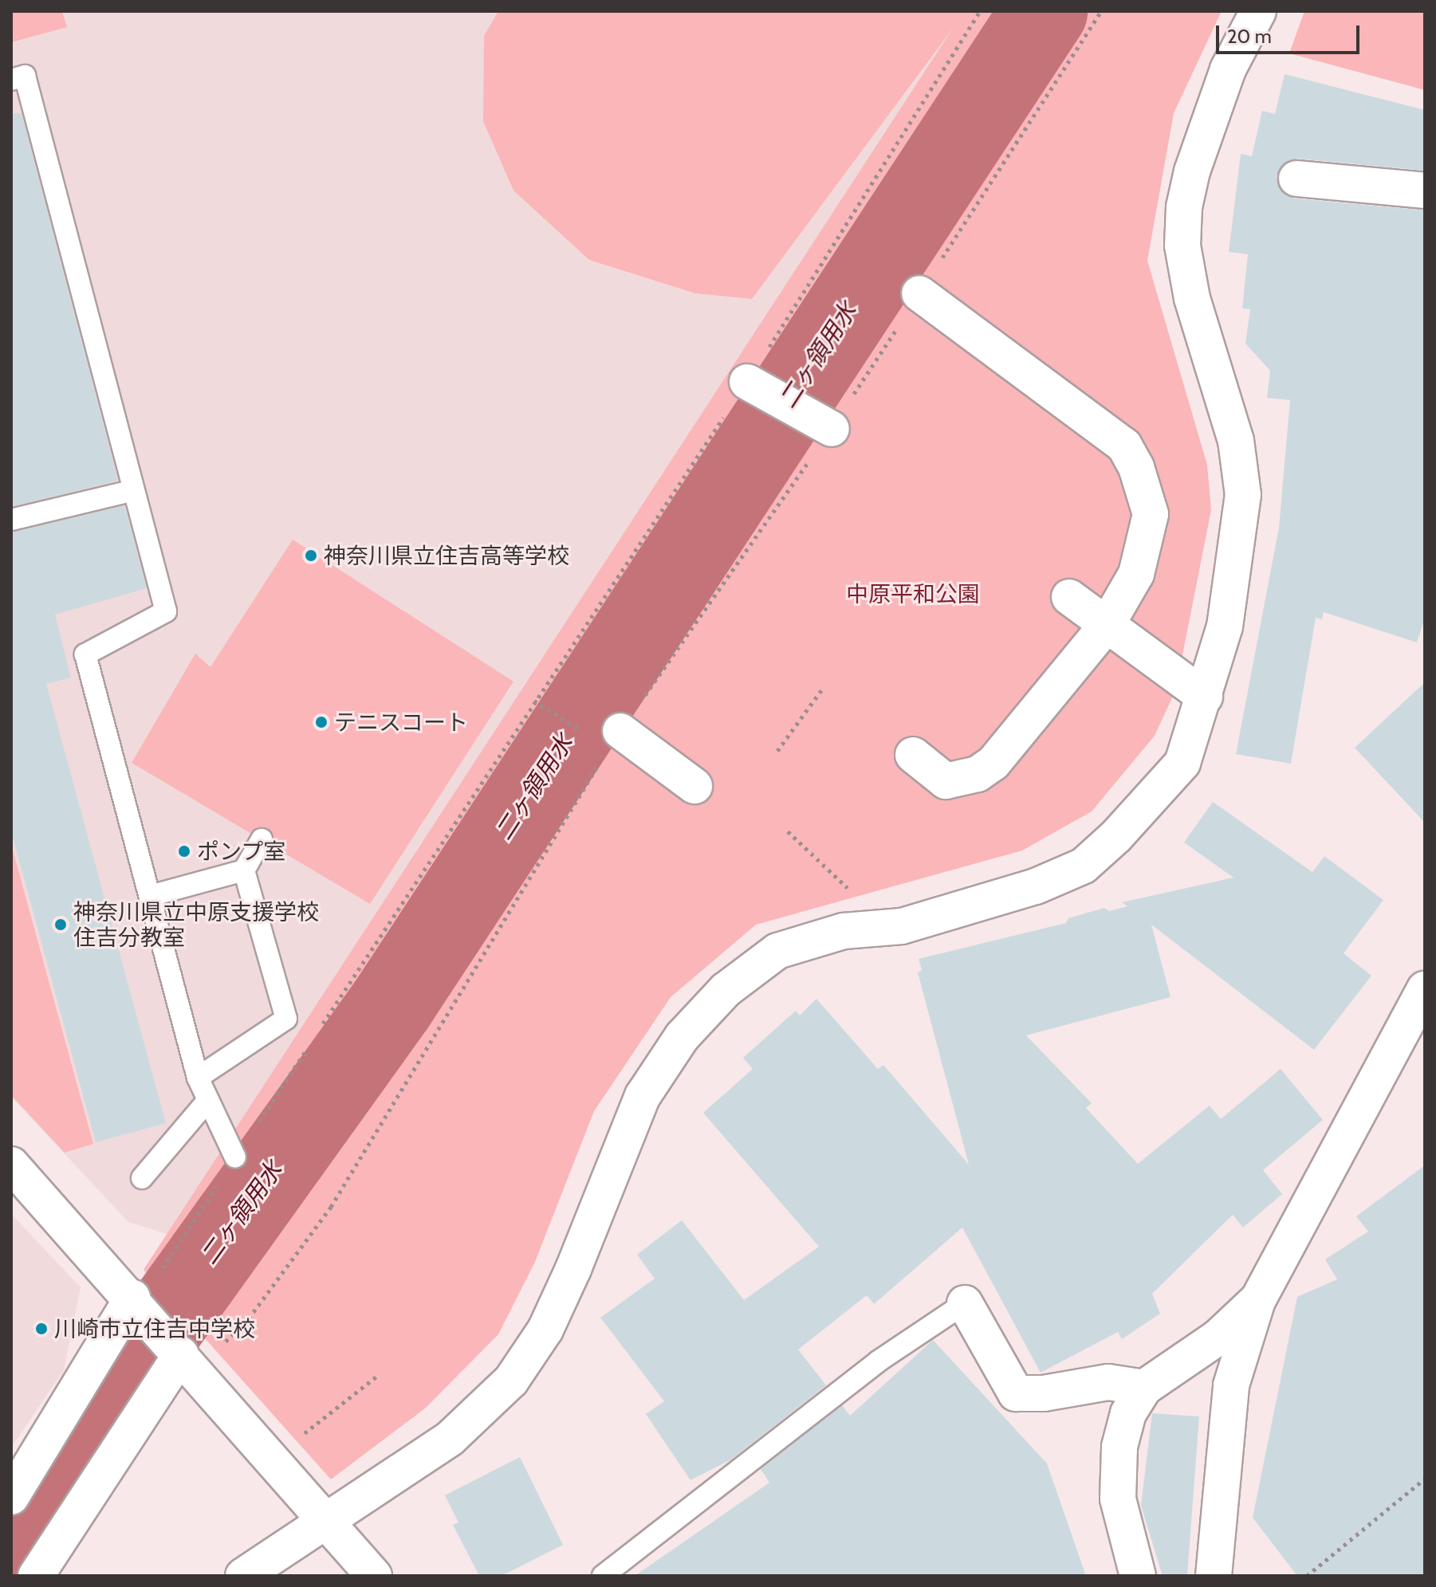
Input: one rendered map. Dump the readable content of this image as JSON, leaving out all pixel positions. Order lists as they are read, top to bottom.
{
  "water": ["二ヶ領用水"],
  "parks": ["中原平和公園"],
  "places": [
    "神奈川県立住吉高等学校",
    "テニスコート",
    "ポンプ室",
    "神奈川県立中原支援学校 住吉分教室",
    "川崎市立住吉中学校"
  ],
  "scale_bar": "20 m"
}
